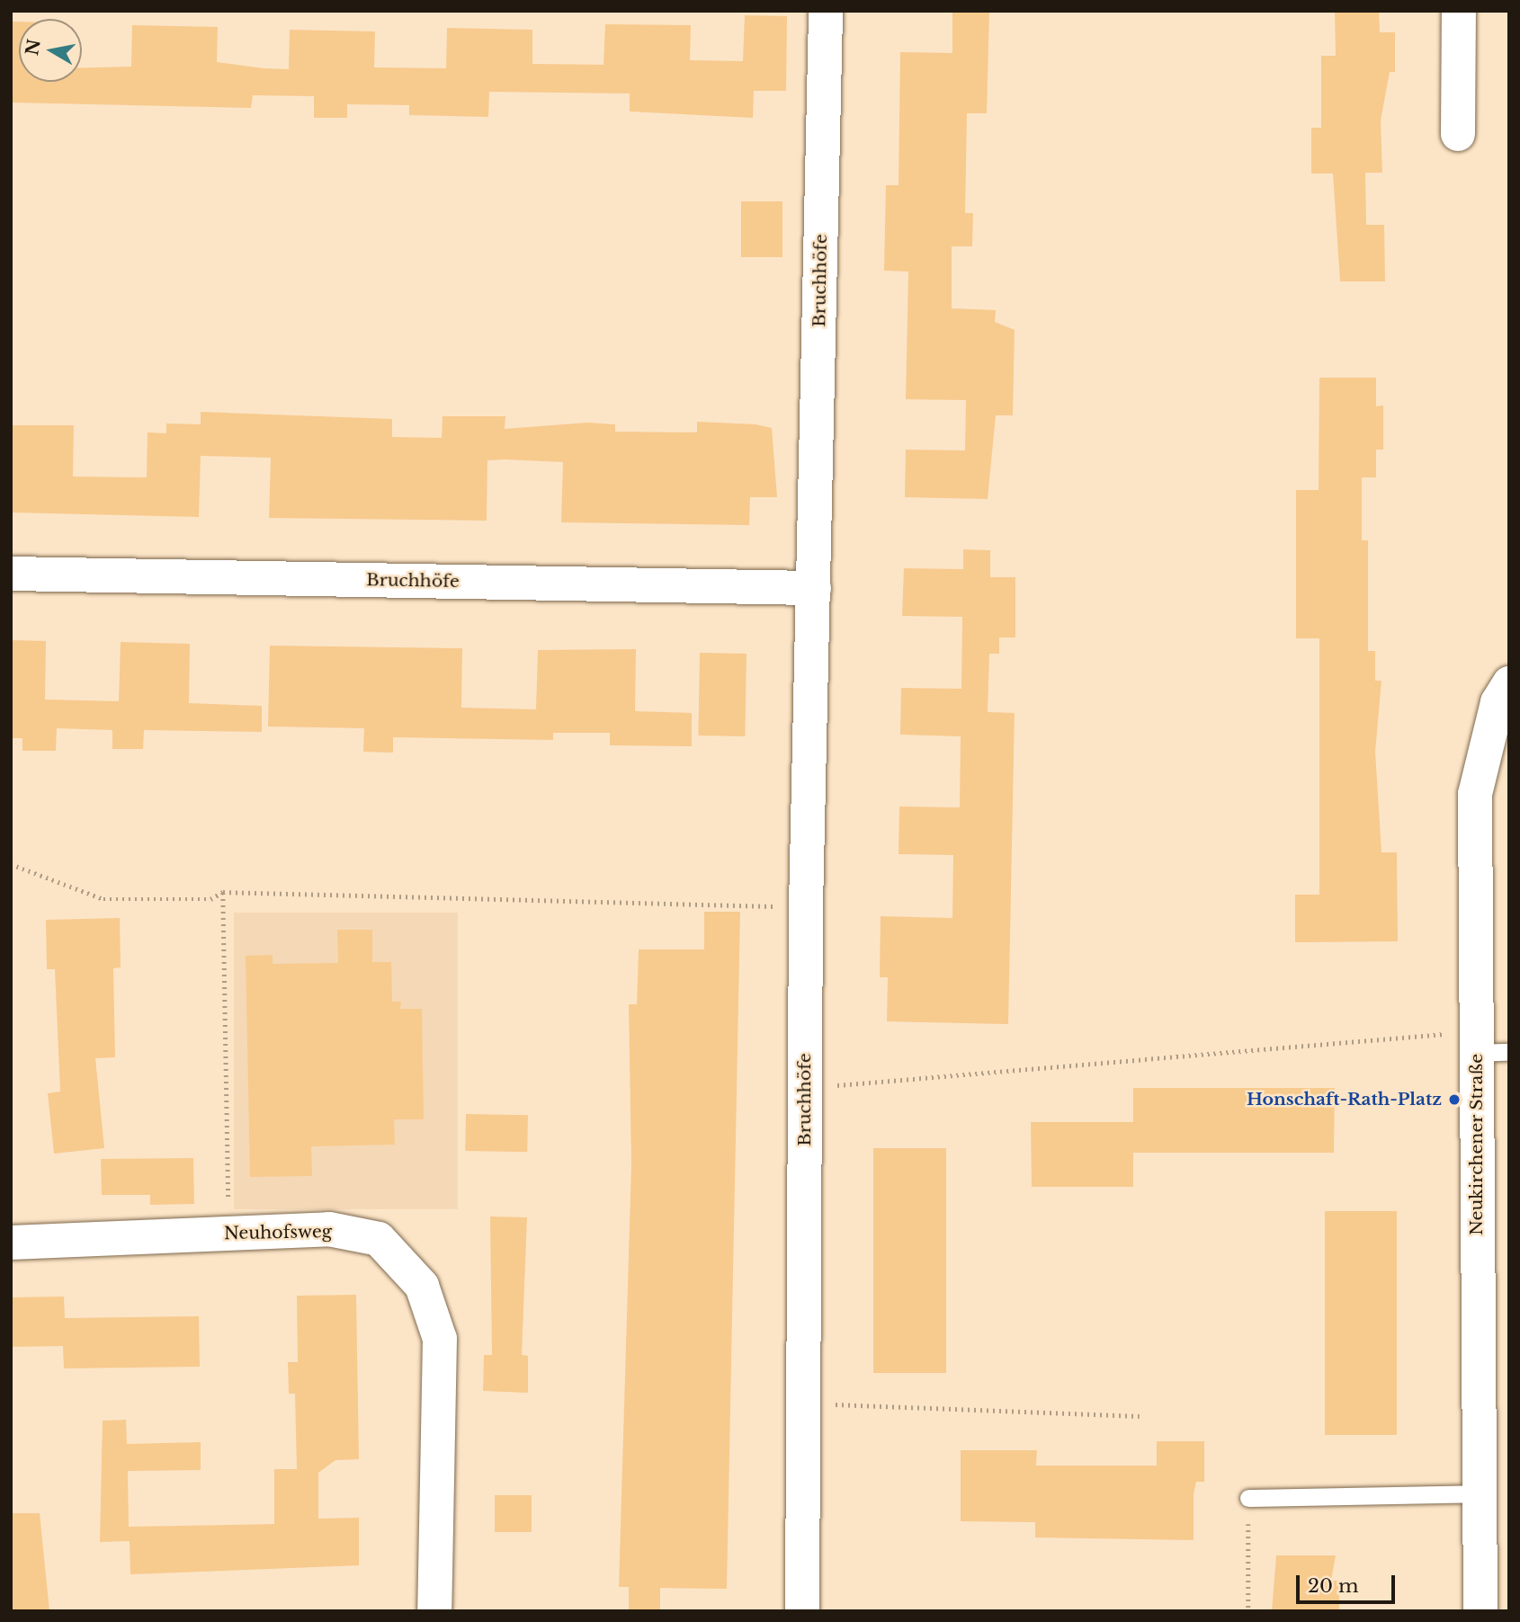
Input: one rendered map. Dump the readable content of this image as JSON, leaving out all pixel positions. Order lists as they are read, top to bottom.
{
  "streets": {
    "street": ["Bruchhöfe", "Neukirchener Straße", "Neuhofsweg"]
  },
  "places": ["Honschaft-Rath-Platz"],
  "scale_bar": "20 m",
  "north": "left"
}
